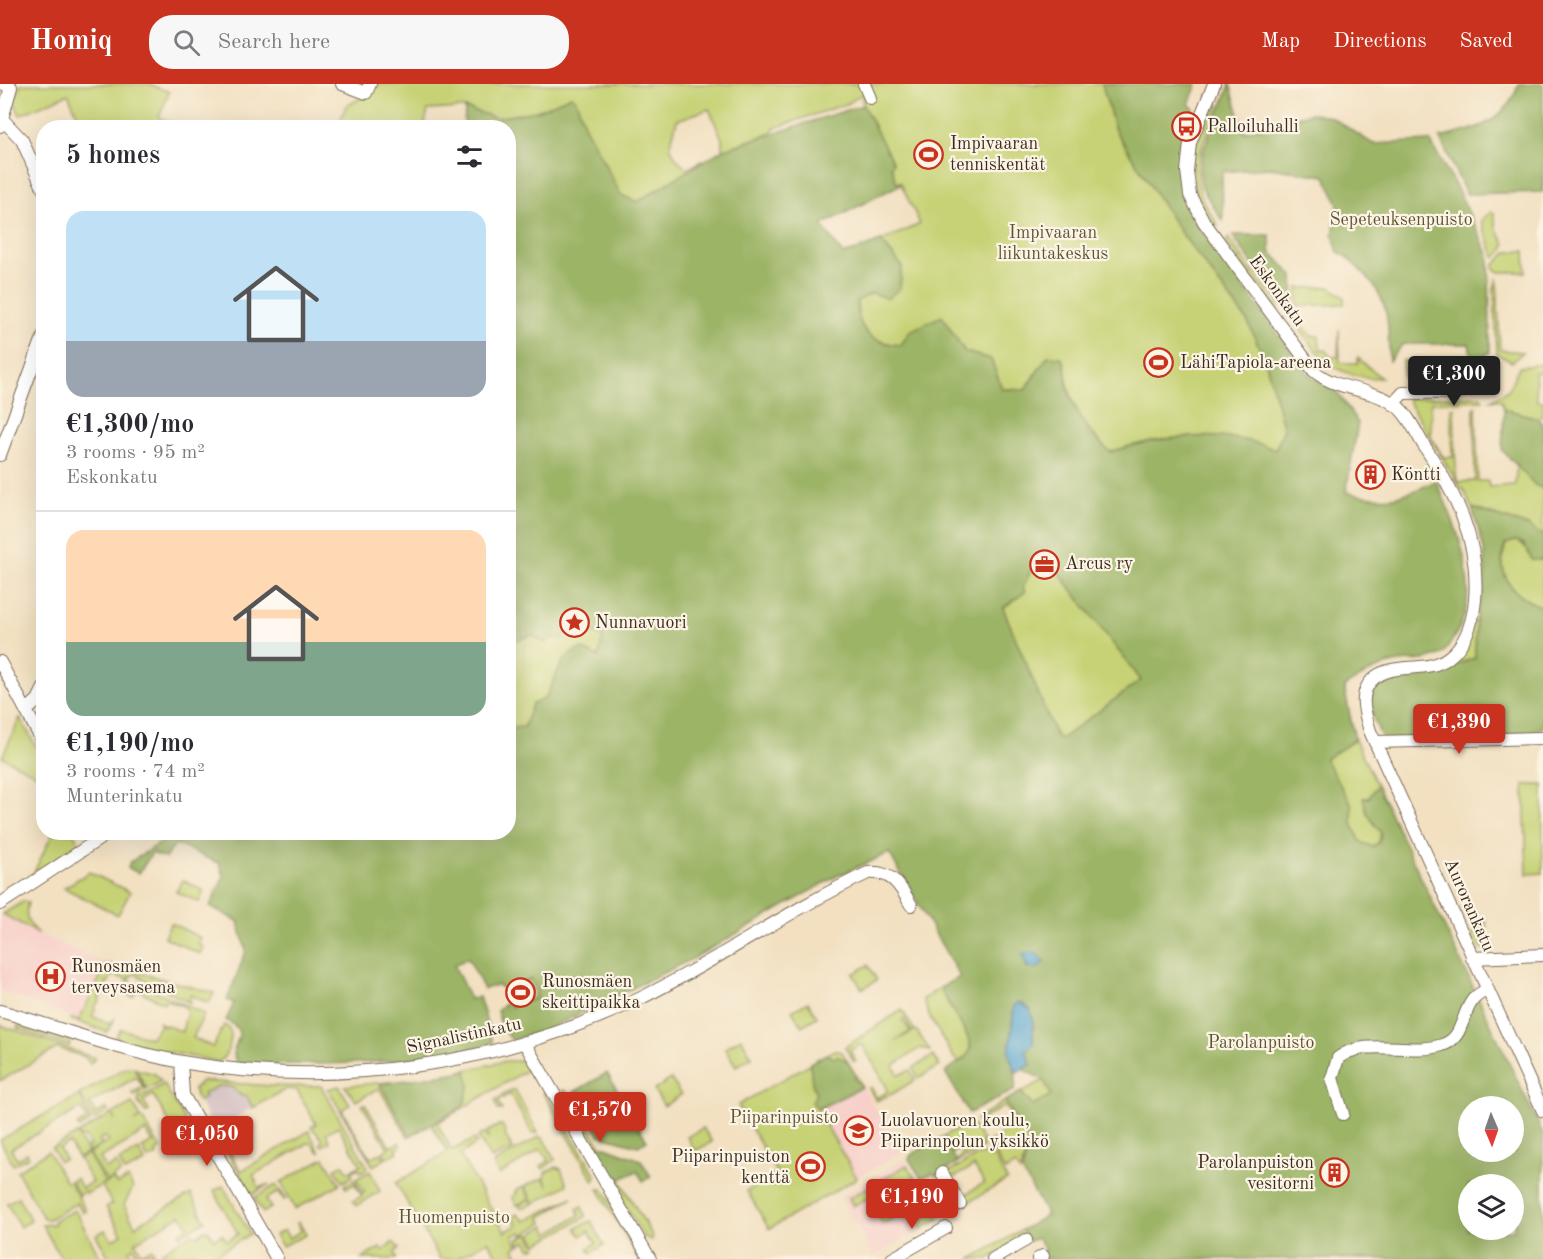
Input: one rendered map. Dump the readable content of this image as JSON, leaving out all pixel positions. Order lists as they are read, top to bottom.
{
  "streets": {
    "street": ["Eskonkatu", "Aurorankatu", "Signalistinkatu"]
  },
  "crossings": [
    ["Eskonkatu", "Aurorankatu"]
  ],
  "parks": [
    "Sepeteuksenpuisto",
    "Impivaaran liikuntakeskus",
    "Parolanpuisto",
    "Piiparinpuisto",
    "Huomenpuisto"
  ],
  "places": {
    "bus stop": ["Palloiluhalli"],
    "sports": [
      "Impivaaran tenniskentät",
      "LähiTapiola-areena",
      "Runosmäen skeittipaikka",
      "Piiparinpuiston kenttä"
    ],
    "building": ["Köntti", "Parolanpuiston vesitorni"],
    "office": ["Arcus ry"],
    "place": ["Nunnavuori"],
    "hospital": ["Runosmäen terveysasema"],
    "school or university": ["Luolavuoren koulu, Piiparinpolun yksikkö"]
  },
  "north": "bottom",
  "page": {
    "header": "Homiq",
    "search": "Search here",
    "nav": ["Map", "Directions", "Saved"],
    "heading": "5 homes",
    "list": [
      {
        "name": "€1,300/mo",
        "note": "3 rooms · 95 m² · Eskonkatu"
      },
      {
        "name": "€1,190/mo",
        "note": "3 rooms · 74 m² · Munterinkatu"
      }
    ],
    "price": [
      "€1,300",
      "€1,390",
      "€1,570",
      "€1,050",
      "€1,190"
    ]
  }
}
